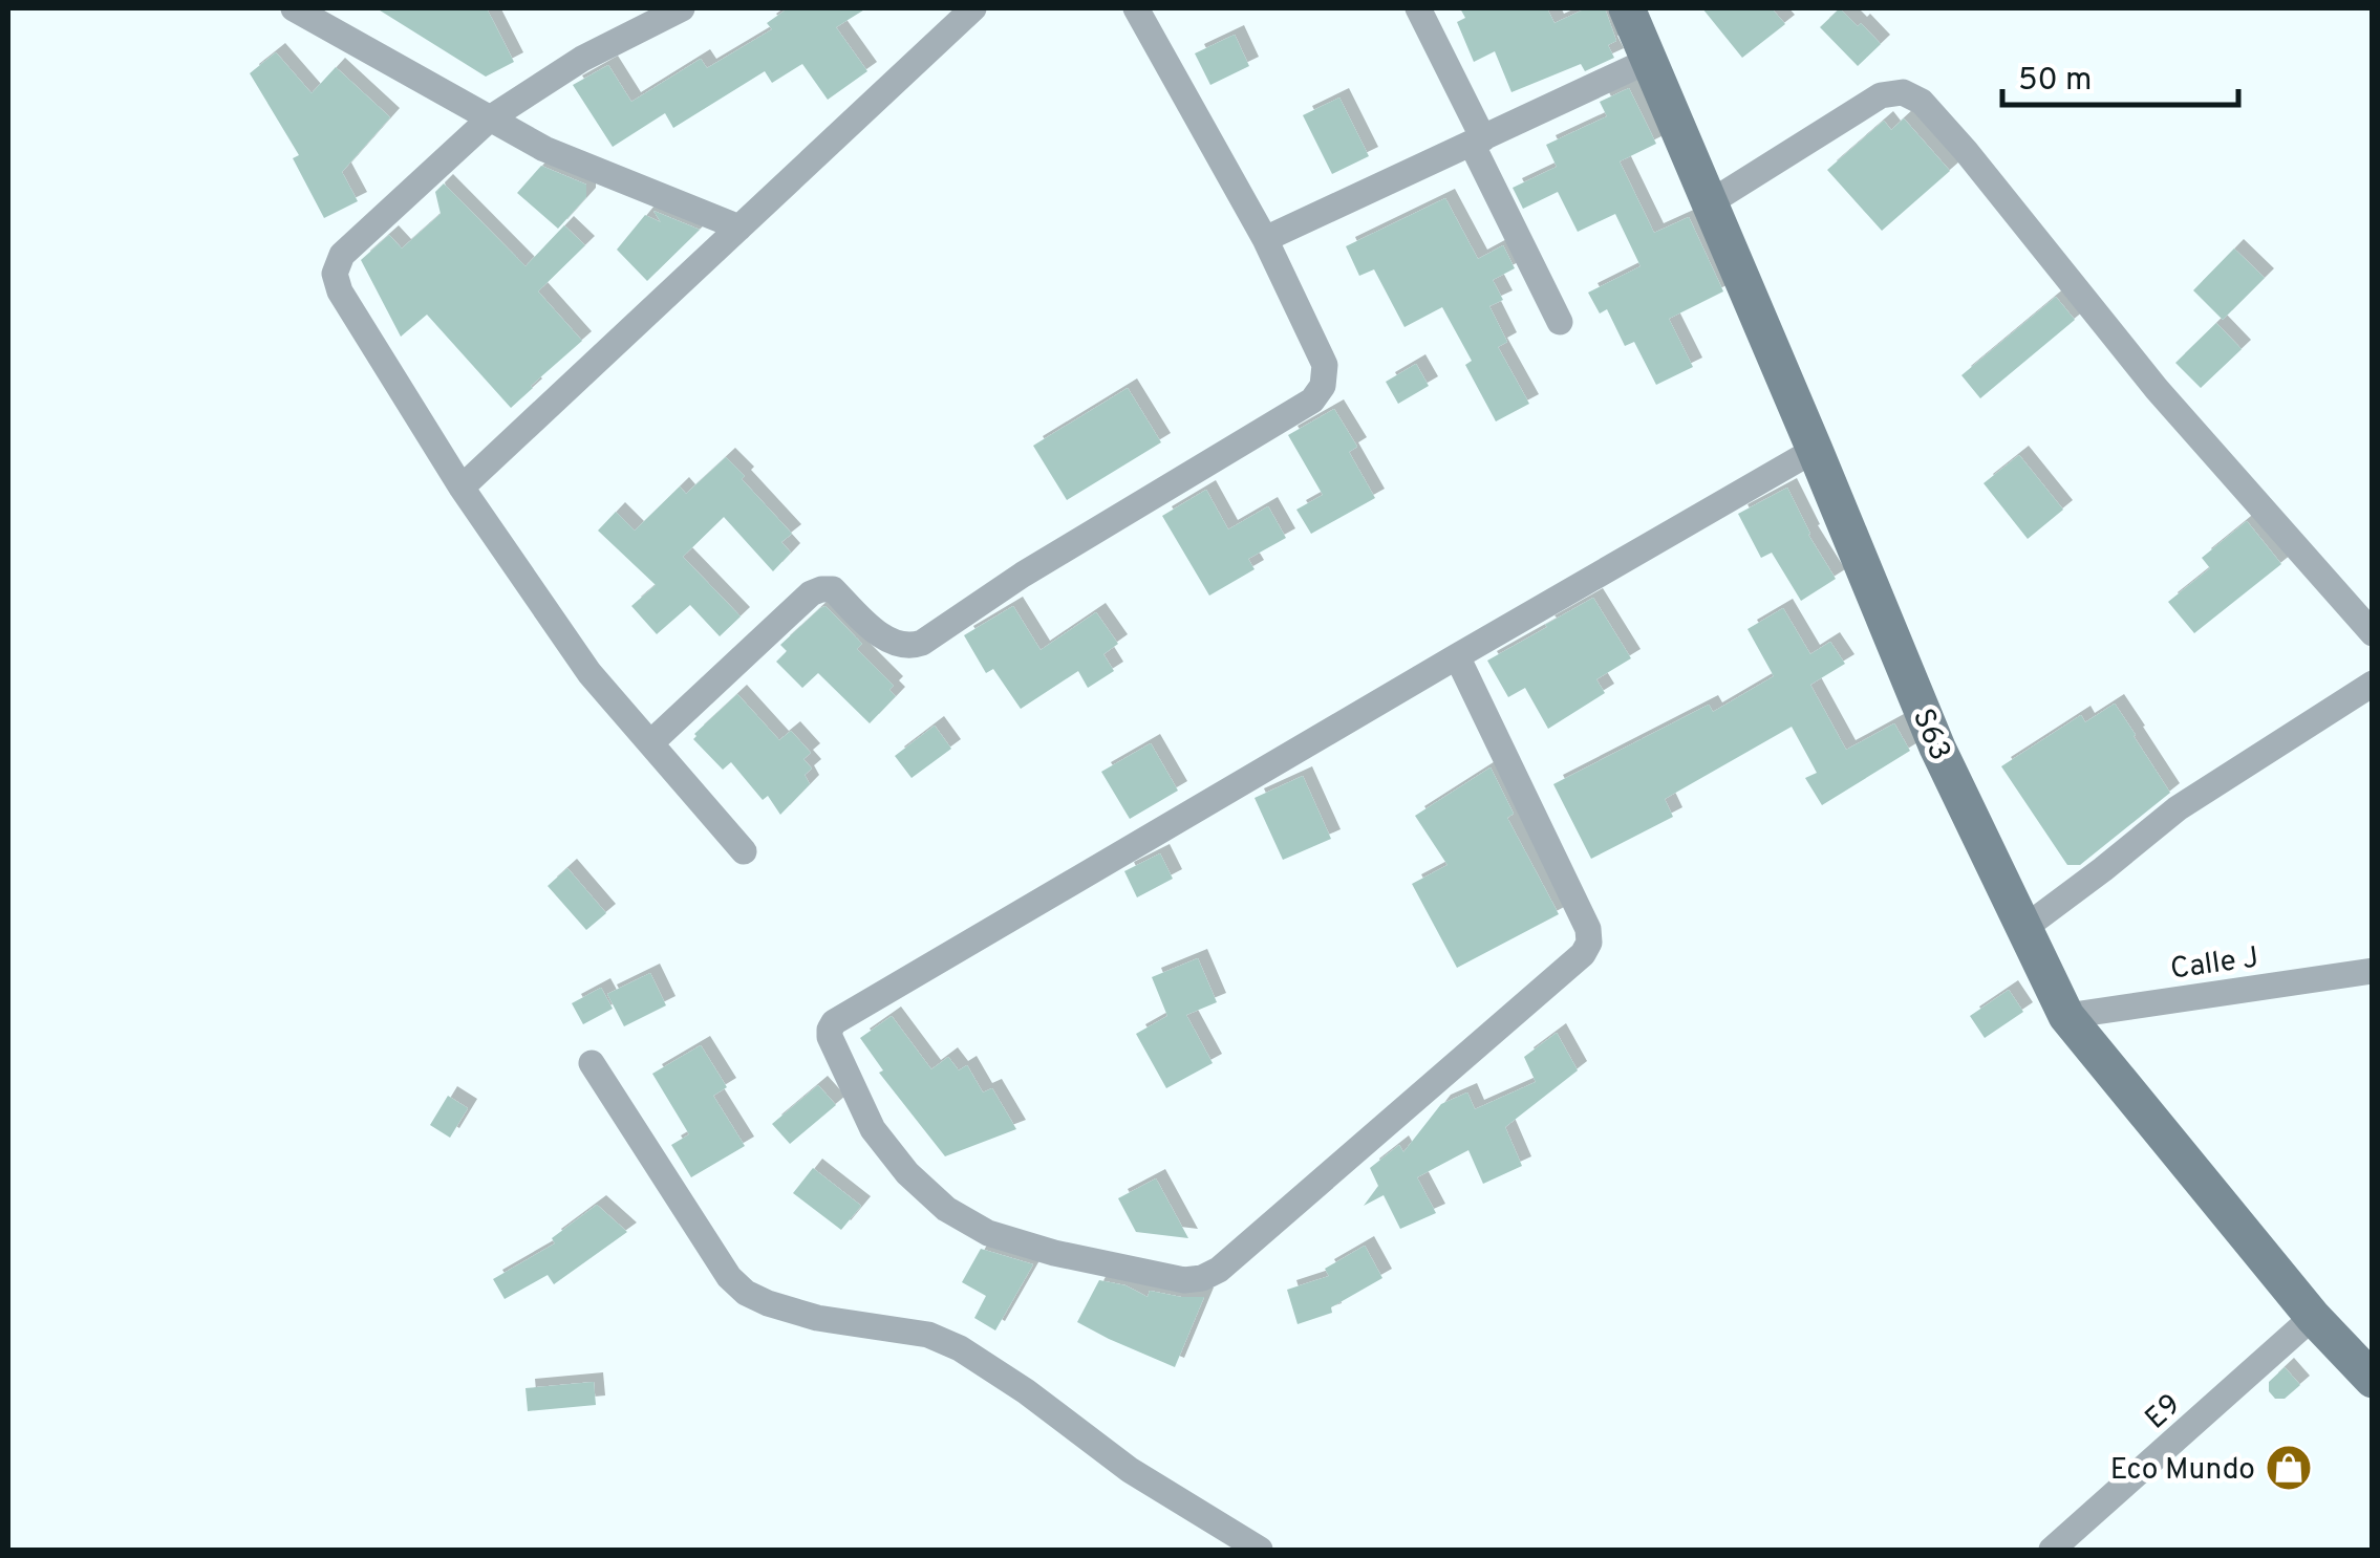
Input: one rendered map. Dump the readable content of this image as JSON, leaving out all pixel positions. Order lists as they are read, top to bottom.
{
  "streets": {
    "main road": ["S63"],
    "street": ["Calle J", "E9"]
  },
  "crossings": [
    ["S63", "Calle J"],
    ["S63", "E9"]
  ],
  "places": {
    "shop": ["Eco Mundo"]
  },
  "scale_bar": "50 m"
}
